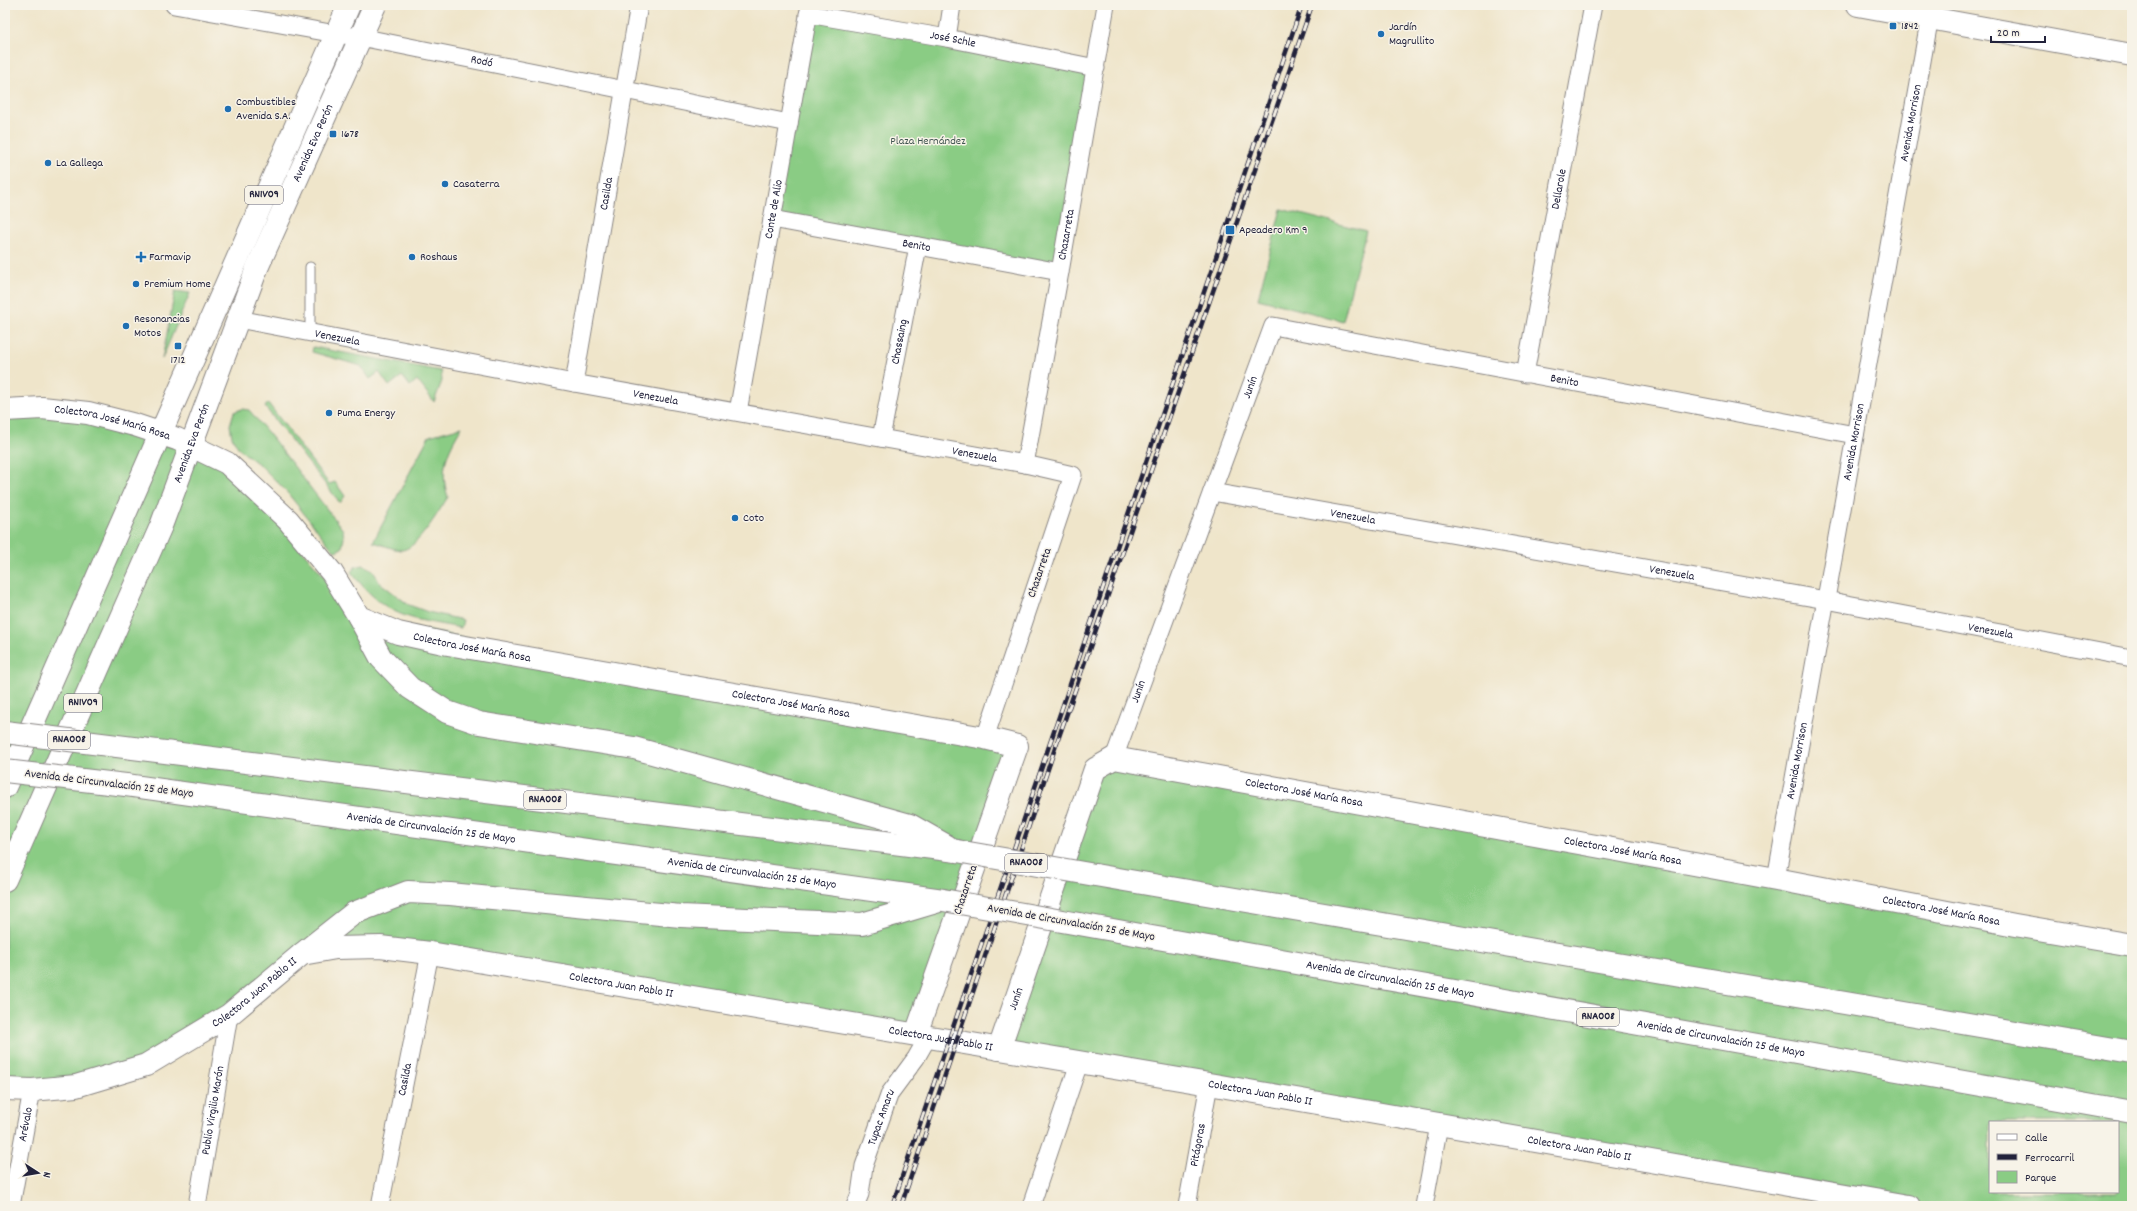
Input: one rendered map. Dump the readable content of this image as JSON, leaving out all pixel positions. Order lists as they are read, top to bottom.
{
  "streets": {
    "main road": [
      "Avenida Eva Perón",
      "RN1V09",
      "Chazarreta",
      "Junín",
      "Colectora José María Rosa",
      "RNA008",
      "Avenida de Circunvalación 25 de Mayo",
      "Colectora Juan Pablo II"
    ],
    "street": [
      "José Schle",
      "Rodó",
      "Avenida Morrison",
      "Dellarole",
      "Casilda",
      "Conte de Alio",
      "Benito",
      "Venezuela",
      "Chassaing",
      "Publio Virgilio Marón",
      "Tupac Amaru",
      "Arévalo",
      "Pitágoras"
    ]
  },
  "crossings": [
    ["José Schle", "Conte de Alio"],
    ["José Schle", "Chazarreta"],
    ["Rodó", "Avenida Eva Perón"],
    ["Rodó", "Casilda"],
    ["Rodó", "Conte de Alio"],
    ["Avenida Morrison", "Benito"],
    ["Avenida Morrison", "Venezuela"],
    ["Avenida Morrison", "Colectora José María Rosa"],
    ["Avenida Eva Perón", "Venezuela"],
    ["Avenida Eva Perón", "Colectora José María Rosa"],
    ["Dellarole", "Benito"],
    ["Casilda", "Venezuela"],
    ["Casilda", "Colectora Juan Pablo II"],
    ["Conte de Alio", "Benito"],
    ["Conte de Alio", "Venezuela"],
    ["Chazarreta", "Benito"],
    ["Chazarreta", "Venezuela"],
    ["Chazarreta", "Colectora José María Rosa"],
    ["Chazarreta", "Colectora Juan Pablo II"],
    ["Chazarreta", "Tupac Amaru"],
    ["Benito", "Chassaing"],
    ["Benito", "Junín"],
    ["Venezuela", "Chassaing"],
    ["Venezuela", "Junín"],
    ["Junín", "Colectora José María Rosa"],
    ["Junín", "Colectora Juan Pablo II"],
    ["Colectora Juan Pablo II", "Publio Virgilio Marón"],
    ["Colectora Juan Pablo II", "Tupac Amaru"],
    ["Colectora Juan Pablo II", "Arévalo"],
    ["Colectora Juan Pablo II", "Pitágoras"]
  ],
  "parks": ["Plaza Hernández"],
  "places": {
    "transit": [
      "1842",
      "1678",
      "Apeadero Km 9",
      "1712"
    ],
    "other": [
      "Jardín Magrullito",
      "Combustibles Avenida S.A.",
      "La Gallega",
      "Casaterra",
      "Roshaus",
      "Premium Home",
      "Resonancias Motos",
      "Puma Energy",
      "Coto"
    ],
    "health": ["Farmavip"]
  },
  "legend": ["Calle", "Ferrocarril", "Parque"],
  "scale_bar": "20 m",
  "north": "right"
}
